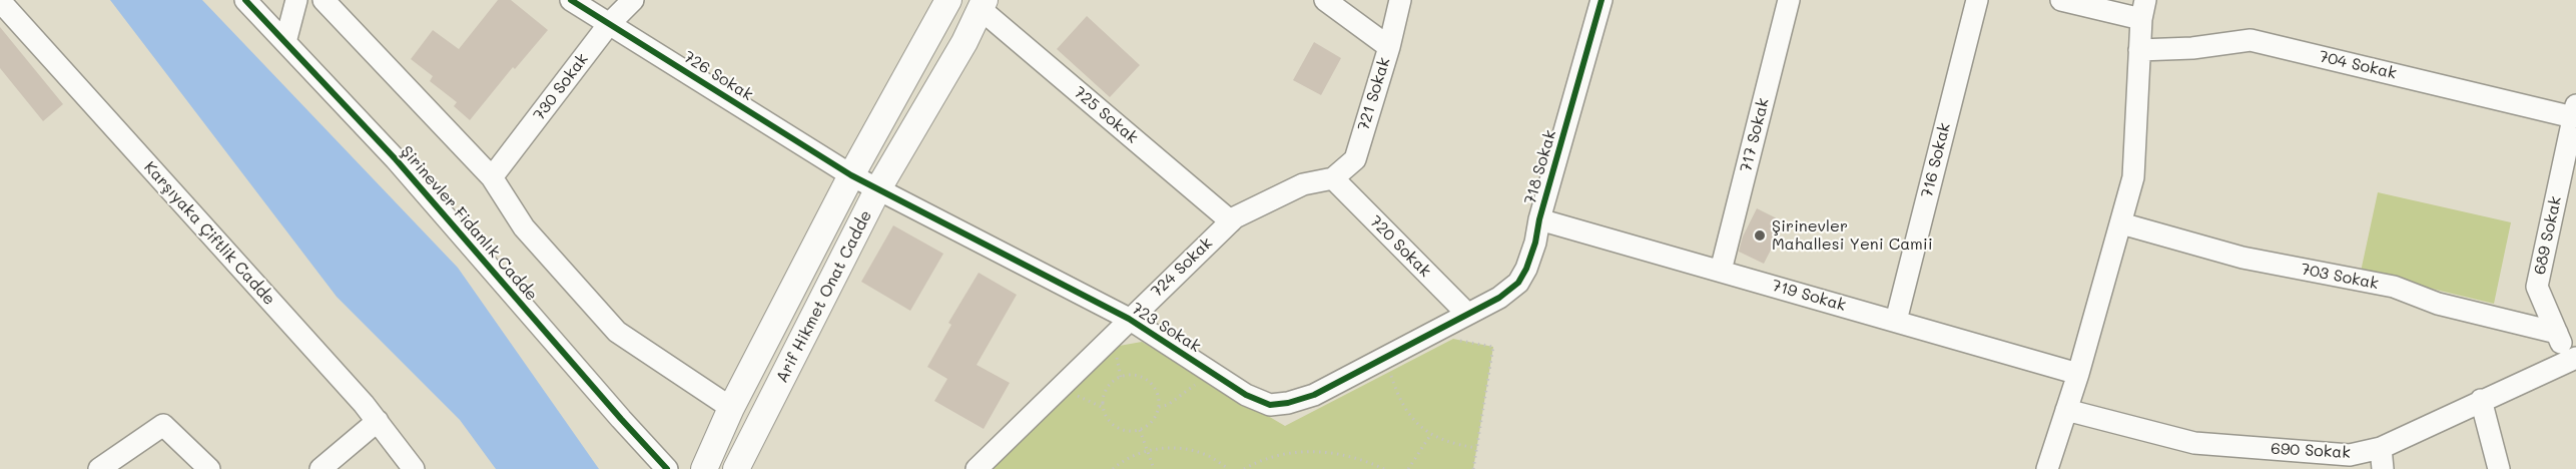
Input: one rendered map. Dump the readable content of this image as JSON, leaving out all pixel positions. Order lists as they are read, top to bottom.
{
  "streets": {
    "main road": ["Arif Hikmet Onat Cadde"],
    "street": [
      "704 Sokak",
      "726 Sokak",
      "730 Sokak",
      "721 Sokak",
      "725 Sokak",
      "717 Sokak",
      "716 Sokak",
      "718 Sokak",
      "Şirinevler Fidanlık Cadde",
      "Karşıyaka Çiftlik Cadde",
      "689 Sokak",
      "720 Sokak",
      "724 Sokak",
      "703 Sokak",
      "719 Sokak",
      "723 Sokak",
      "690 Sokak"
    ]
  },
  "crossings": [
    ["704 Sokak", "689 Sokak"],
    ["726 Sokak", "730 Sokak"],
    ["726 Sokak", "Arif Hikmet Onat Cadde"],
    ["726 Sokak", "723 Sokak"],
    ["721 Sokak", "720 Sokak"],
    ["721 Sokak", "724 Sokak"],
    ["725 Sokak", "724 Sokak"],
    ["725 Sokak", "Arif Hikmet Onat Cadde"],
    ["717 Sokak", "719 Sokak"],
    ["716 Sokak", "719 Sokak"],
    ["718 Sokak", "720 Sokak"],
    ["718 Sokak", "719 Sokak"],
    ["718 Sokak", "723 Sokak"],
    ["689 Sokak", "703 Sokak"],
    ["689 Sokak", "690 Sokak"],
    ["720 Sokak", "724 Sokak"],
    ["720 Sokak", "723 Sokak"],
    ["724 Sokak", "723 Sokak"],
    ["Arif Hikmet Onat Cadde", "723 Sokak"]
  ],
  "places": ["Şirinevler Mahallesi Yeni Camii"]
}
